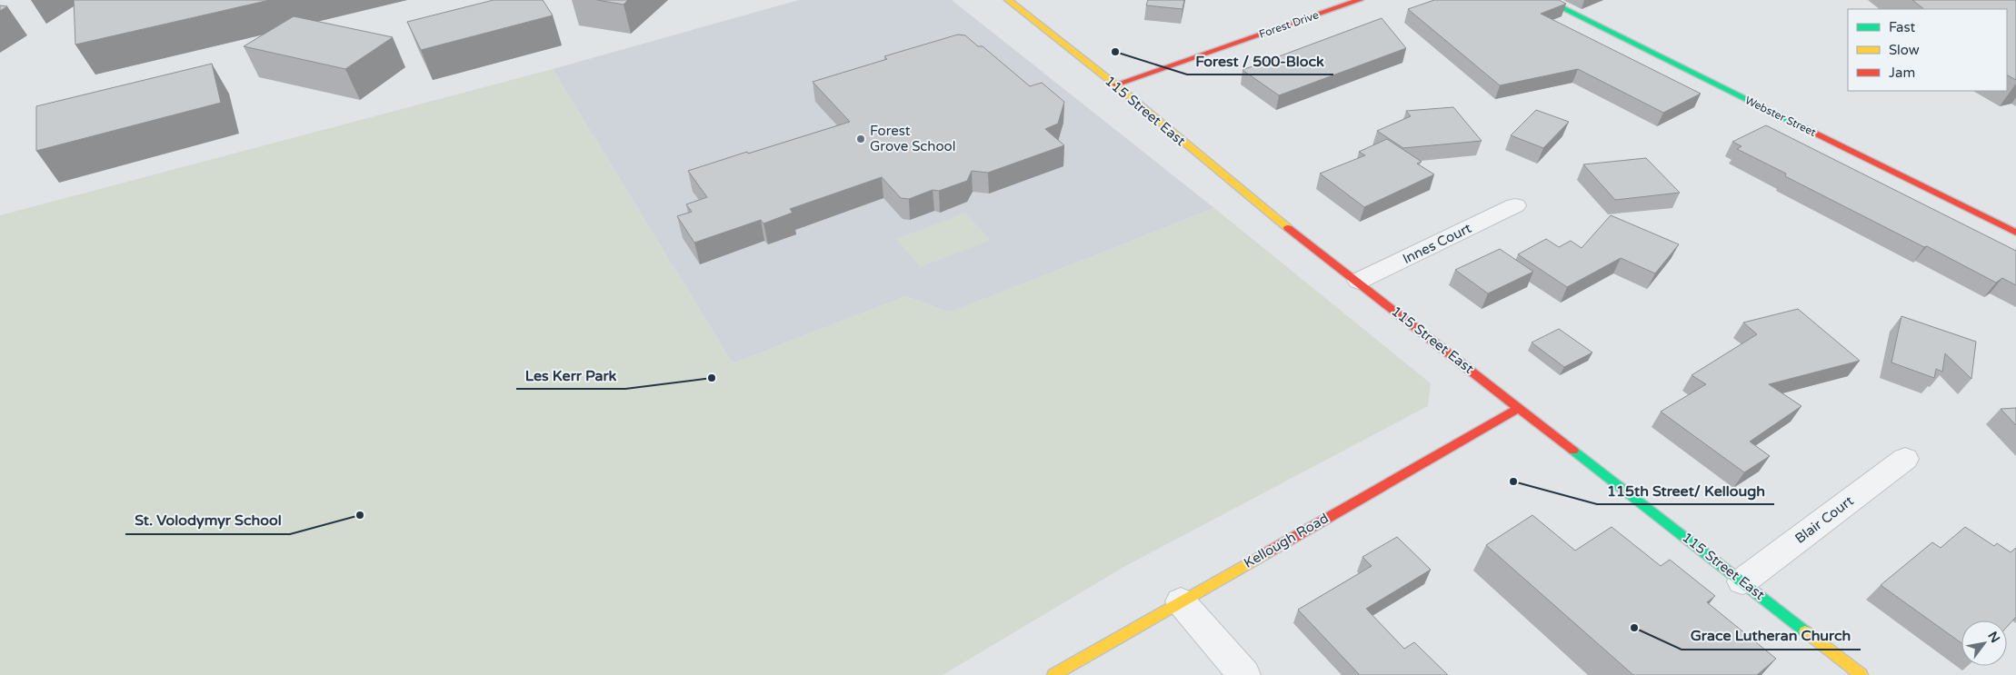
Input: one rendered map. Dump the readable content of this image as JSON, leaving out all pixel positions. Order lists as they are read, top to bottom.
{
  "streets": {
    "street": [
      "Forest Drive",
      "115 Street East",
      "Webster Street",
      "Innes Court",
      "Blair Court",
      "Kellough Road"
    ]
  },
  "crossings": [
    ["Forest Drive", "115 Street East"],
    ["115 Street East", "Innes Court"],
    ["115 Street East", "Blair Court"],
    ["115 Street East", "Kellough Road"]
  ],
  "places": [
    "Forest / 500-Block",
    "Forest Grove School",
    "Les Kerr Park",
    "115th Street/ Kellough",
    "St. Volodymyr School",
    "Grace Lutheran Church"
  ],
  "legend": ["Fast", "Slow", "Jam"],
  "north": "top right"
}
